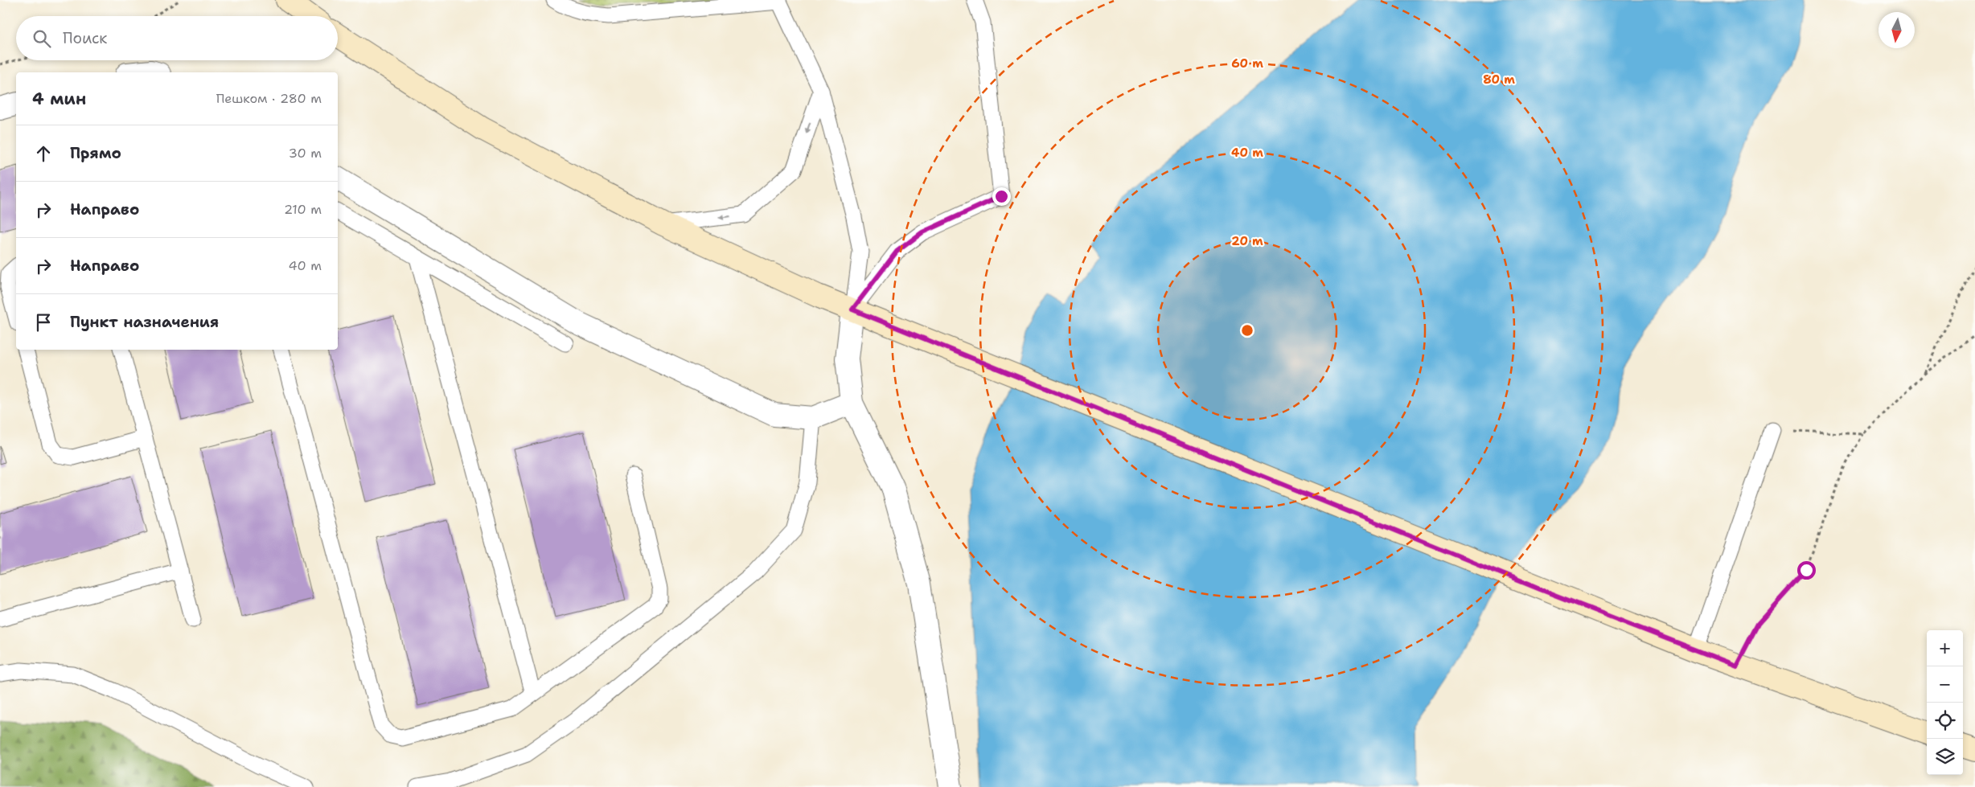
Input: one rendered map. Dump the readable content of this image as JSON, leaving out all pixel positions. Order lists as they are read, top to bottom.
{
  "north": "bottom",
  "page": {
    "search": "Поиск",
    "heading": ["4 мин", "Пешком · 280 m"],
    "list": [
      ["Прямо", "30 m"],
      ["Направо", "210 m"],
      ["Направо", "40 m"],
      "Пункт назначения"
    ],
    "map_buttons": ["+", "−"]
  },
  "rings": [
    "60 m",
    "80 m",
    "40 m",
    "20 m"
  ]
}
